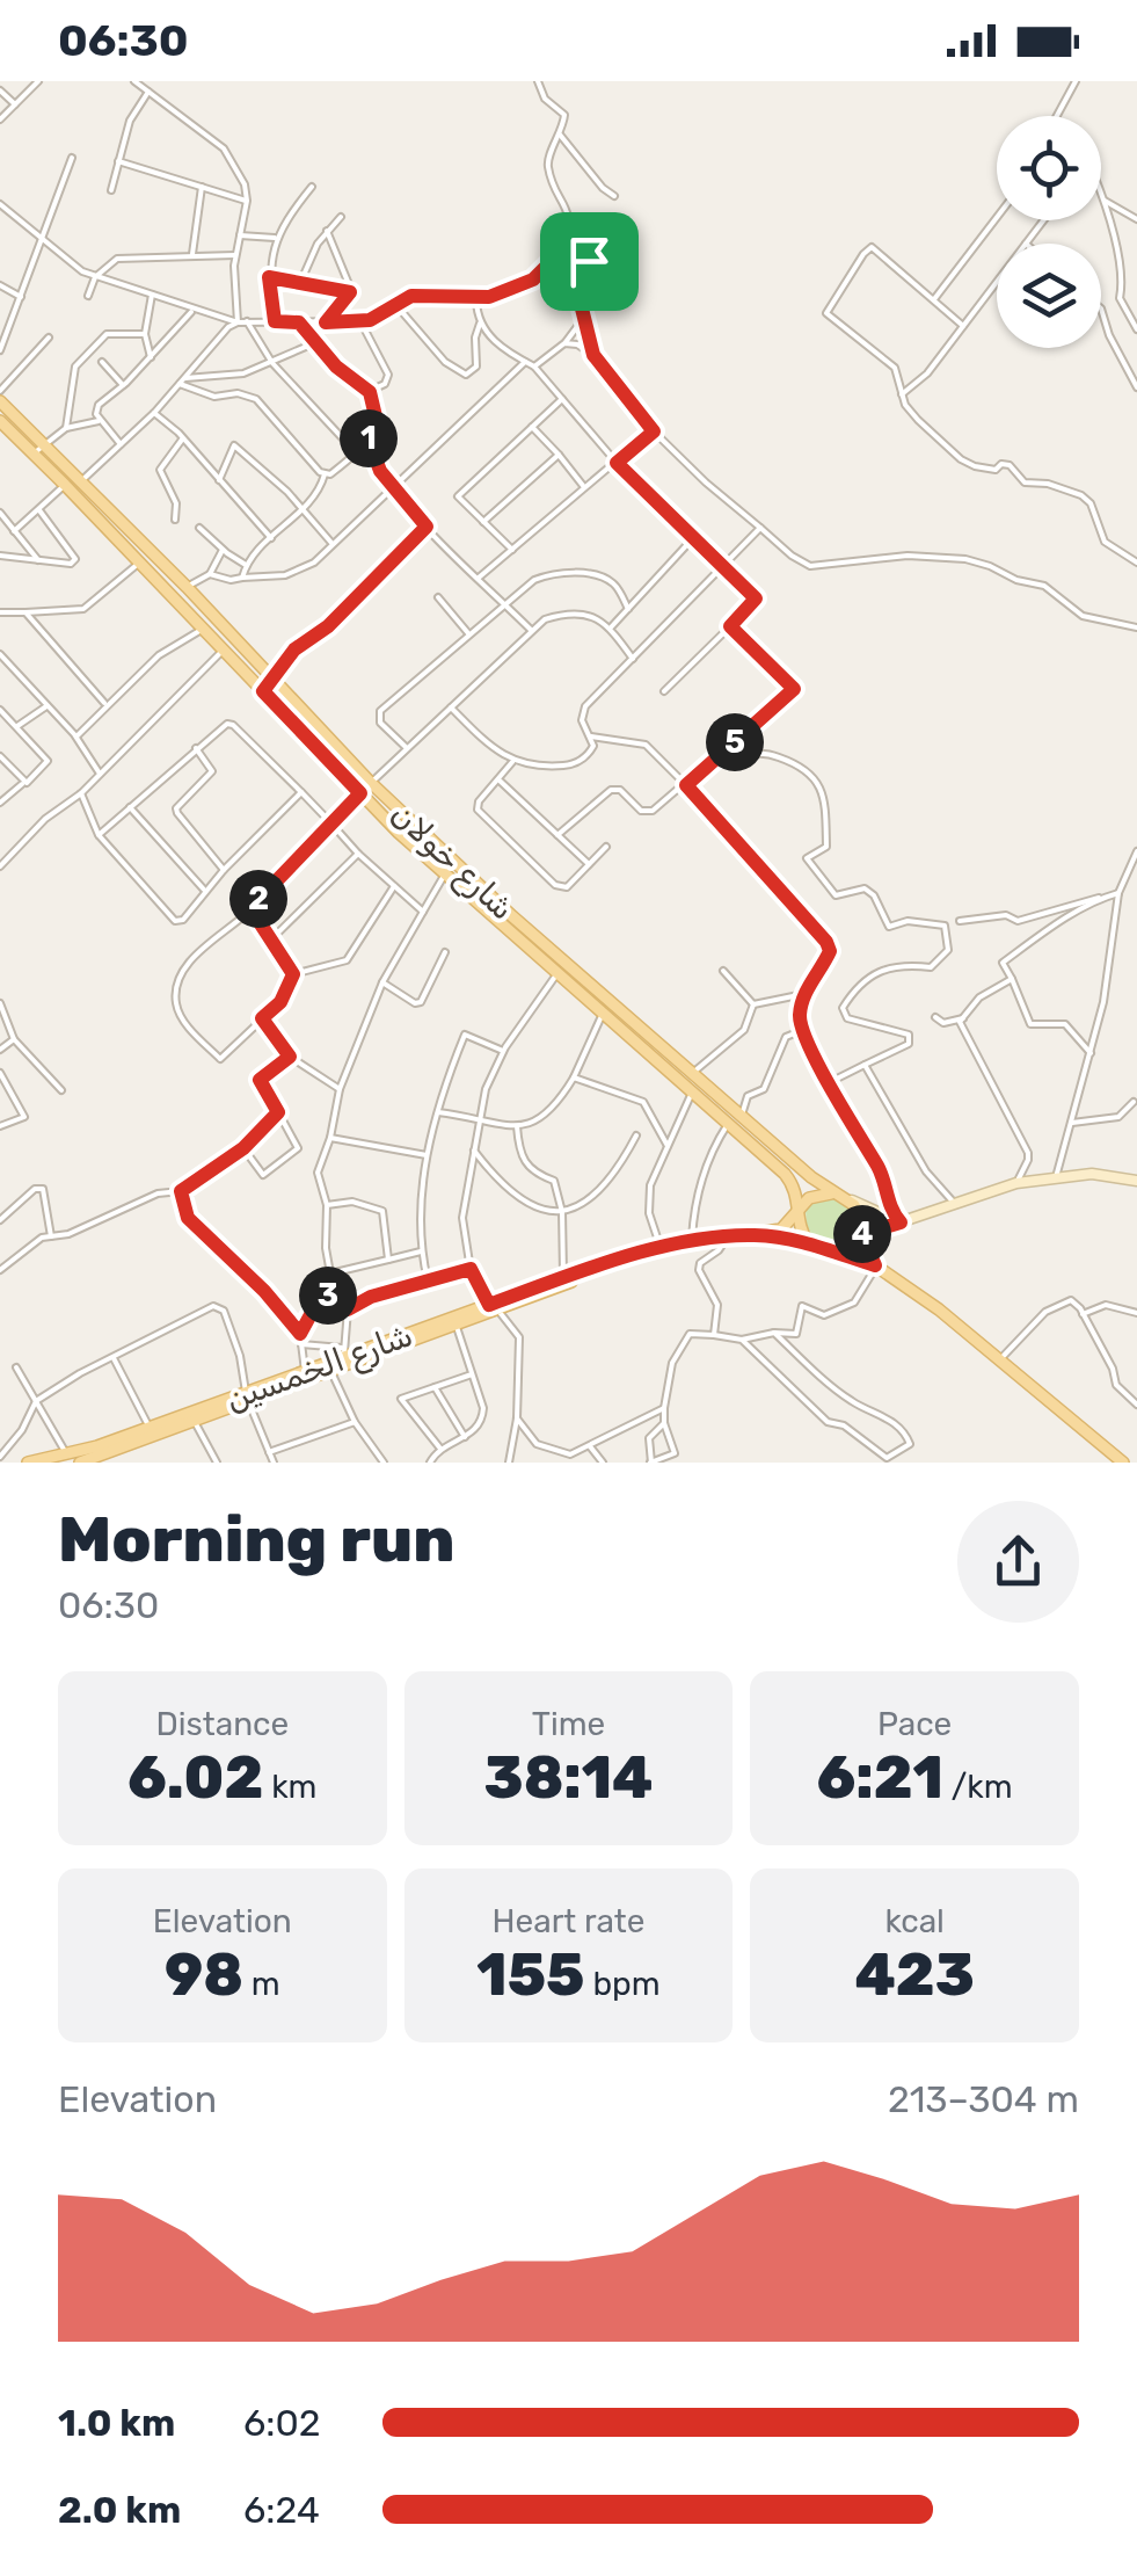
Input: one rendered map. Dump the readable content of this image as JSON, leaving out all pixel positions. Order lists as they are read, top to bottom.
{
  "streets": {
    "main road": ["شارع خولان", "شارع الخمسين"]
  },
  "crossings": [
    ["شارع خولان", "شارع الخمسين"]
  ],
  "page": {
    "status": "06:30",
    "pins": [
      "1",
      "5",
      "2",
      "4",
      "3"
    ],
    "heading": ["Morning run", "06:30"],
    "stats": [
      ["Distance", "6.02 km"],
      ["Time", "38:14"],
      ["Pace", "6:21 /km"],
      ["Elevation", "98 m"],
      ["Heart rate", "155 bpm"],
      ["kcal", "423"]
    ],
    "chart": ["Elevation", "213–304 m"],
    "list": [
      {
        "name": "1.0 km",
        "note": "6:02"
      },
      {
        "name": "2.0 km",
        "note": "6:24"
      }
    ]
  }
}
